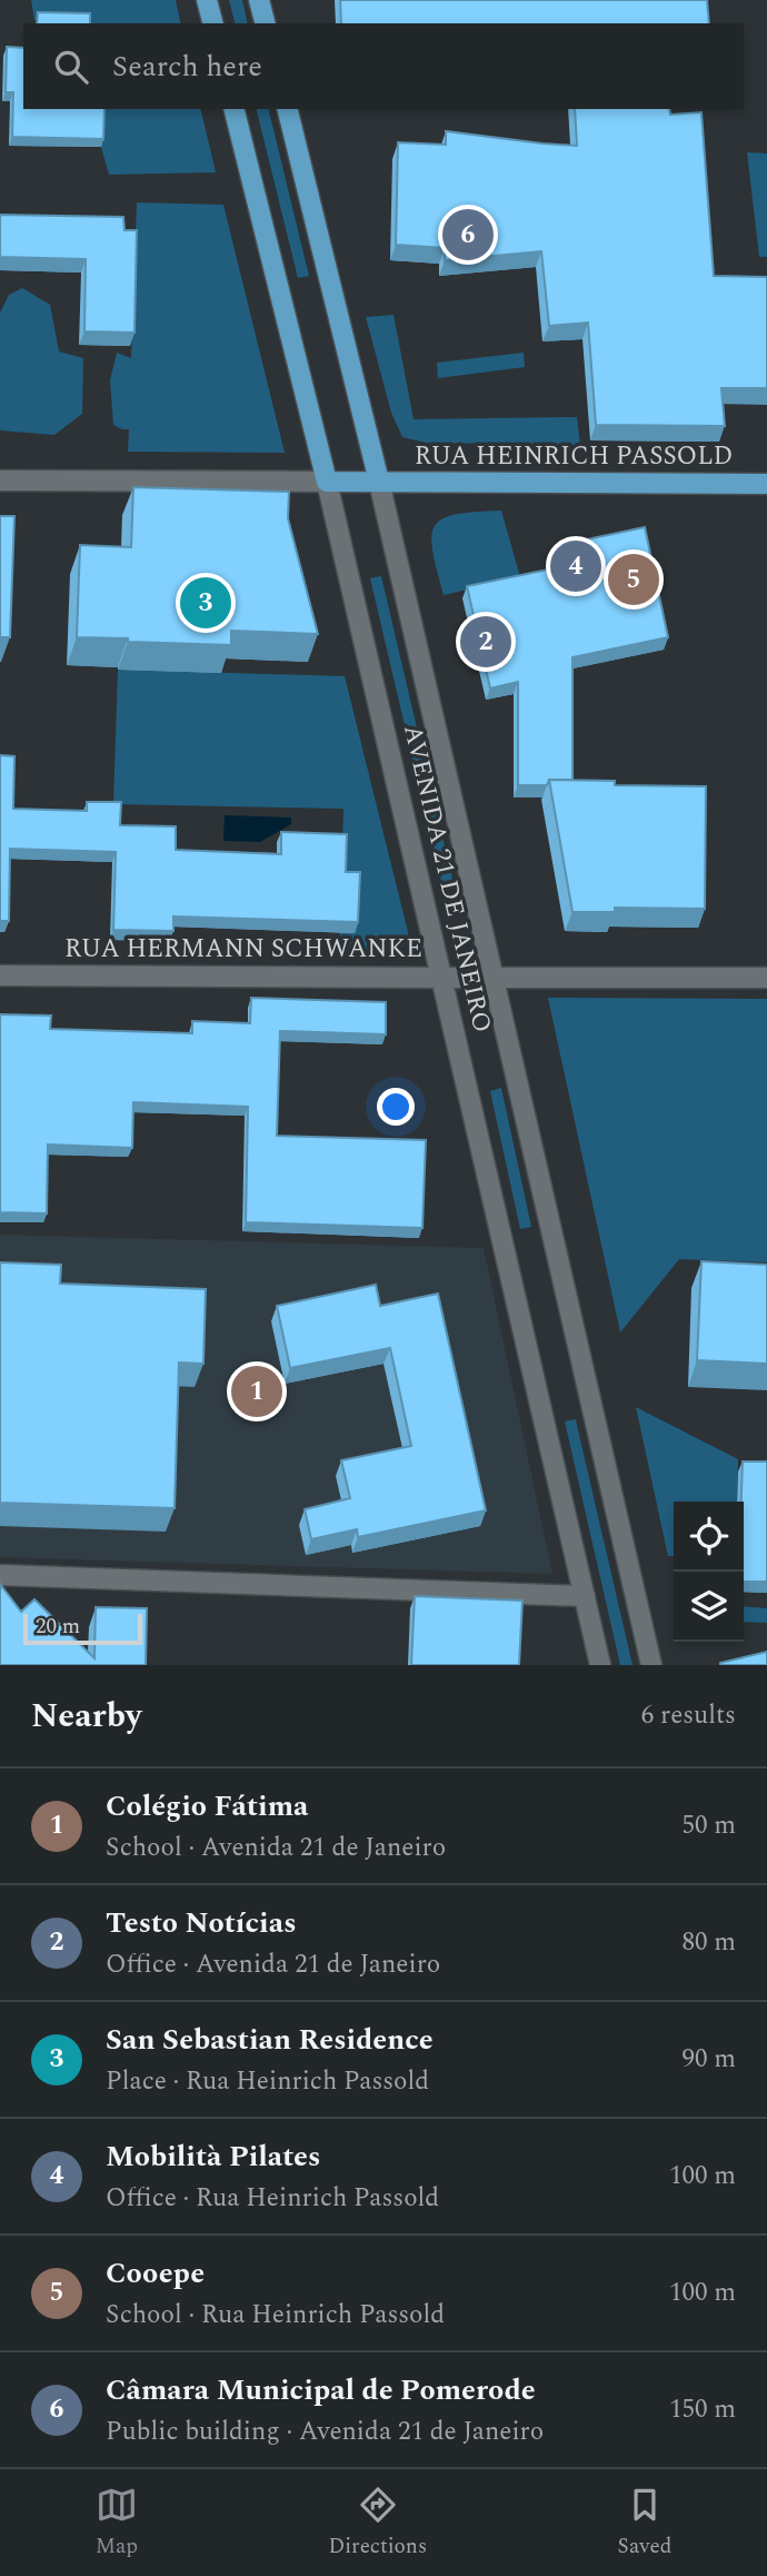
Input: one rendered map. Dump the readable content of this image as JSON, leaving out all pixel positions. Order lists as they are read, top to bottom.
{
  "streets": {
    "main road": ["RUA HEINRICH PASSOLD", "AVENIDA 21 DE JANEIRO", "RUA HERMANN SCHWANKE"]
  },
  "crossings": [
    ["RUA HEINRICH PASSOLD", "AVENIDA 21 DE JANEIRO"],
    ["AVENIDA 21 DE JANEIRO", "RUA HERMANN SCHWANKE"]
  ],
  "scale_bar": "20 m",
  "page": {
    "search": "Search here",
    "pins": [
      "6",
      "4",
      "5",
      "3",
      "2",
      "1"
    ],
    "scale": "20 m",
    "heading": ["Nearby", "6 results"],
    "list": [
      {
        "mark": "1",
        "name": "Colégio Fátima",
        "note": "School · Avenida 21 de Janeiro",
        "value": "50 m"
      },
      {
        "mark": "2",
        "name": "Testo Notícias",
        "note": "Office · Avenida 21 de Janeiro",
        "value": "80 m"
      },
      {
        "mark": "3",
        "name": "San Sebastian Residence",
        "note": "Place · Rua Heinrich Passold",
        "value": "90 m"
      },
      {
        "mark": "4",
        "name": "Mobilità Pilates",
        "note": "Office · Rua Heinrich Passold",
        "value": "100 m"
      },
      {
        "mark": "5",
        "name": "Cooepe",
        "note": "School · Rua Heinrich Passold",
        "value": "100 m"
      },
      {
        "mark": "6",
        "name": "Câmara Municipal de Pomerode",
        "note": "Public building · Avenida 21 de Janeiro",
        "value": "150 m"
      }
    ],
    "nav": ["Map", "Directions", "Saved"]
  }
}
